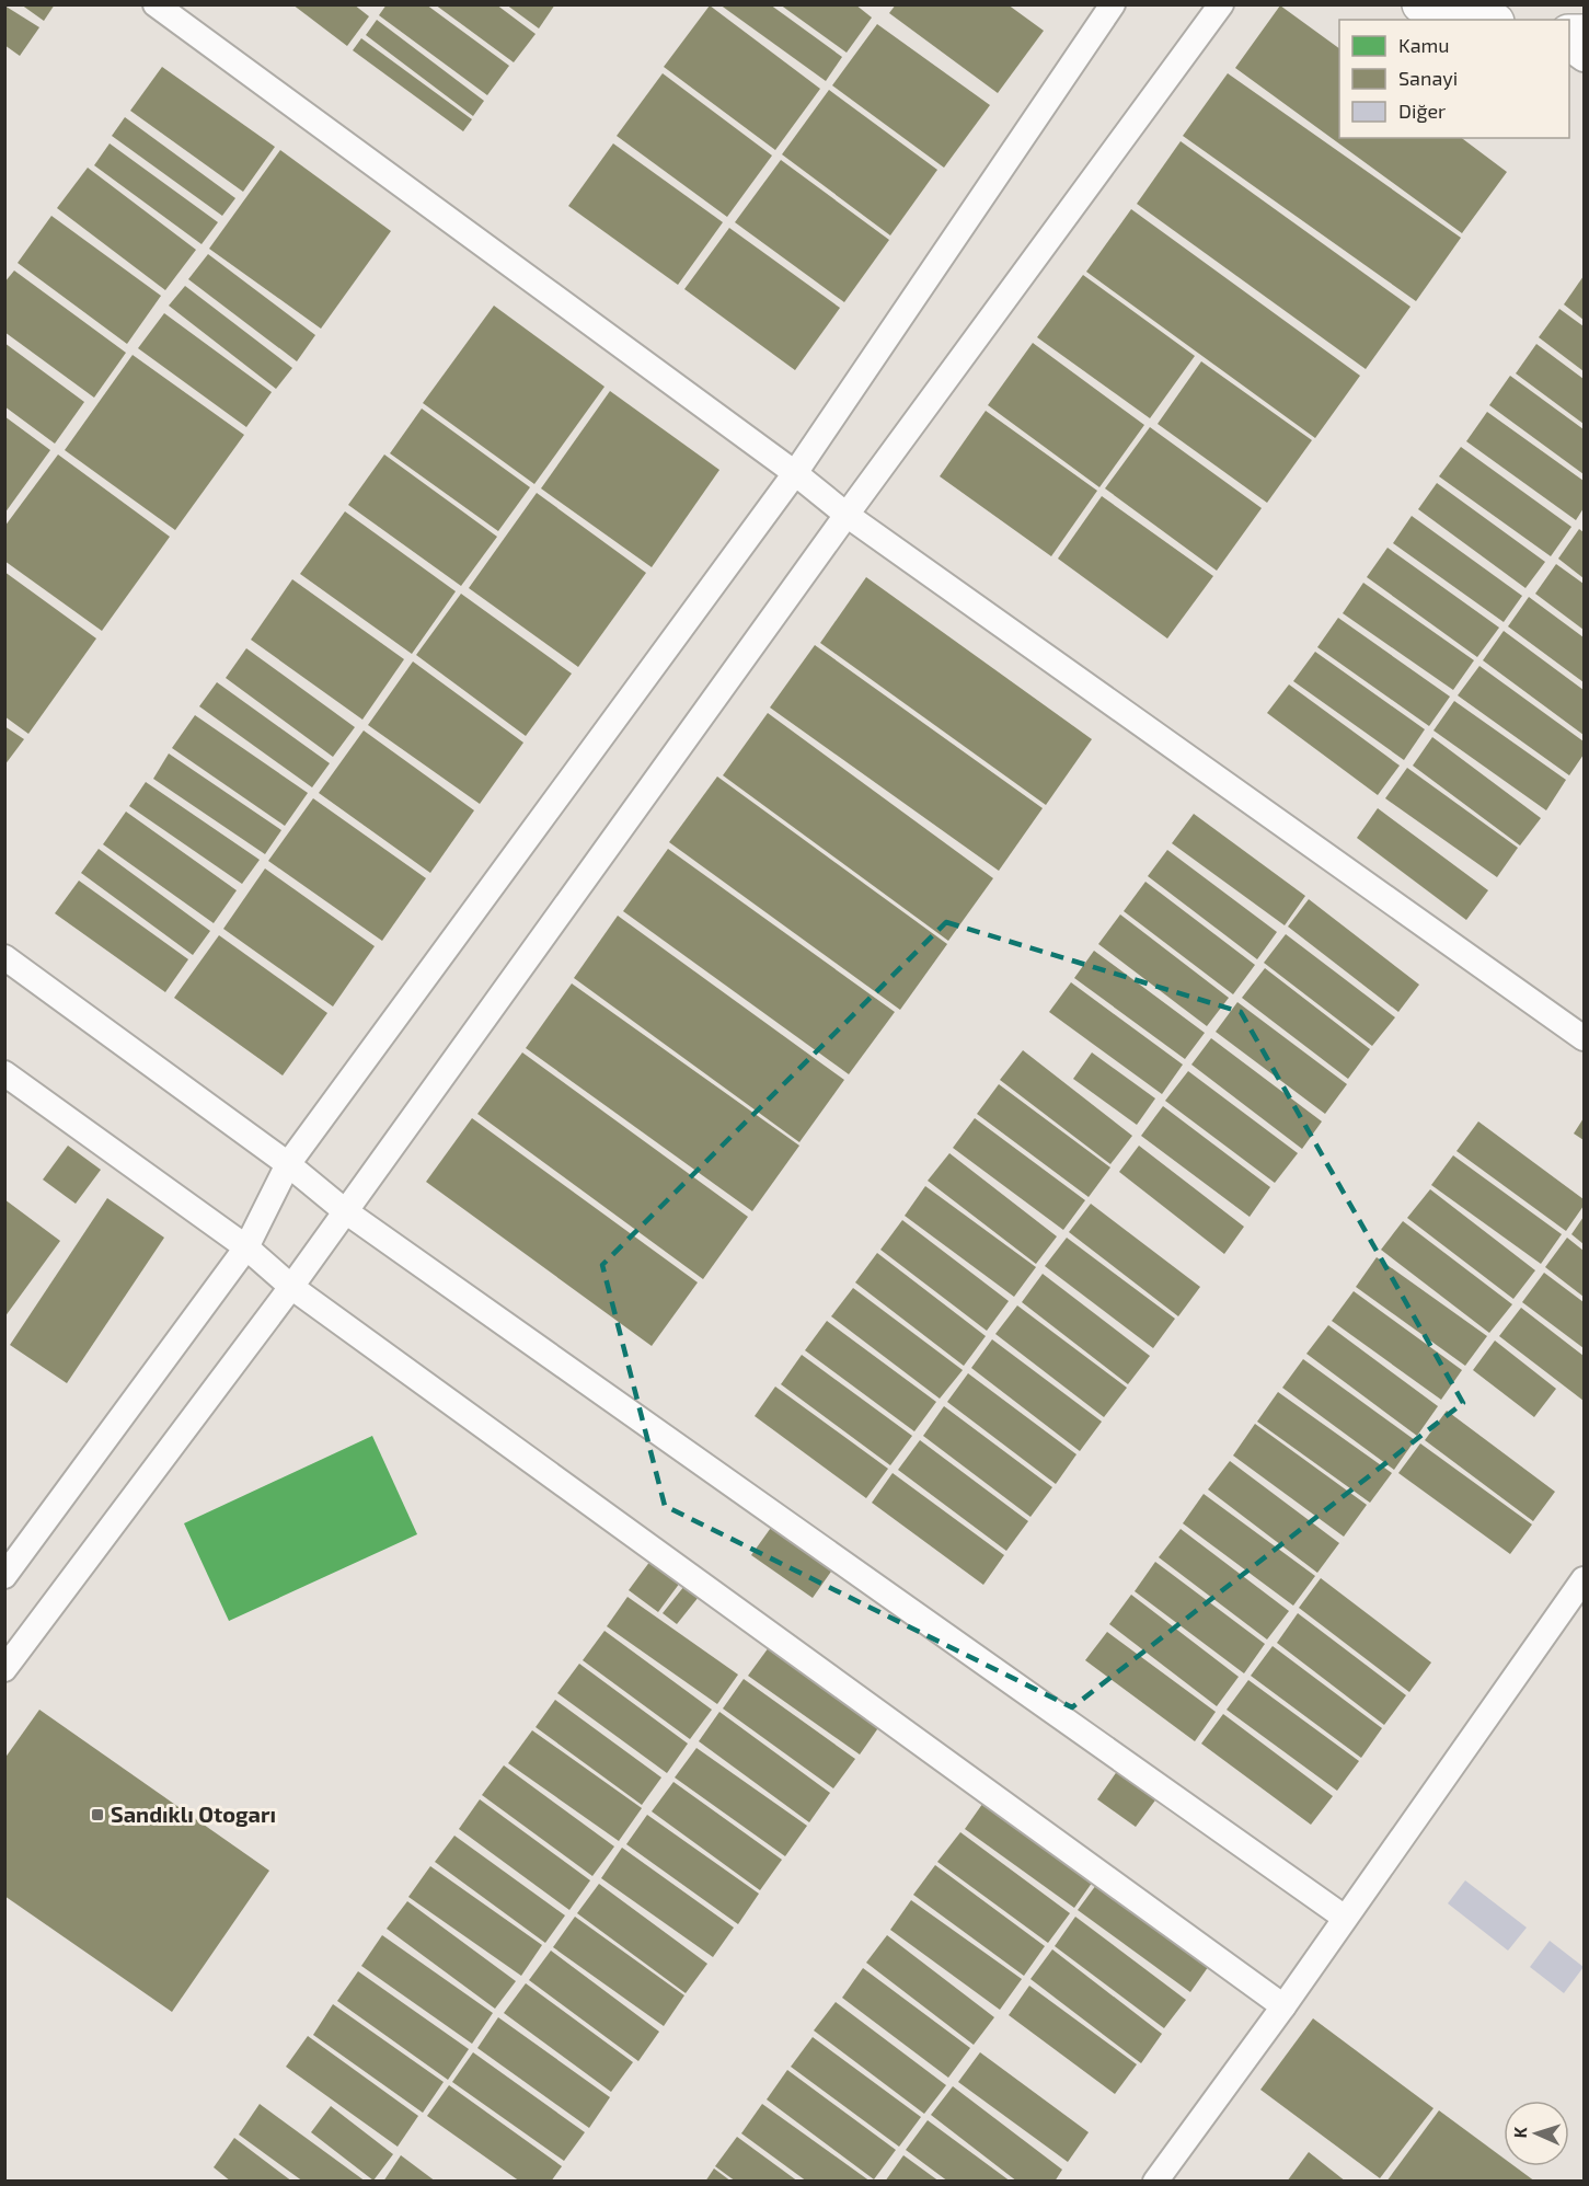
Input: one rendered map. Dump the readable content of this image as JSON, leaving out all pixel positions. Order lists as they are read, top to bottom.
{
  "places": {
    "transit": ["Sandıklı Otogarı"]
  },
  "legend": ["Kamu", "Sanayi", "Diğer"],
  "north": "left"
}
